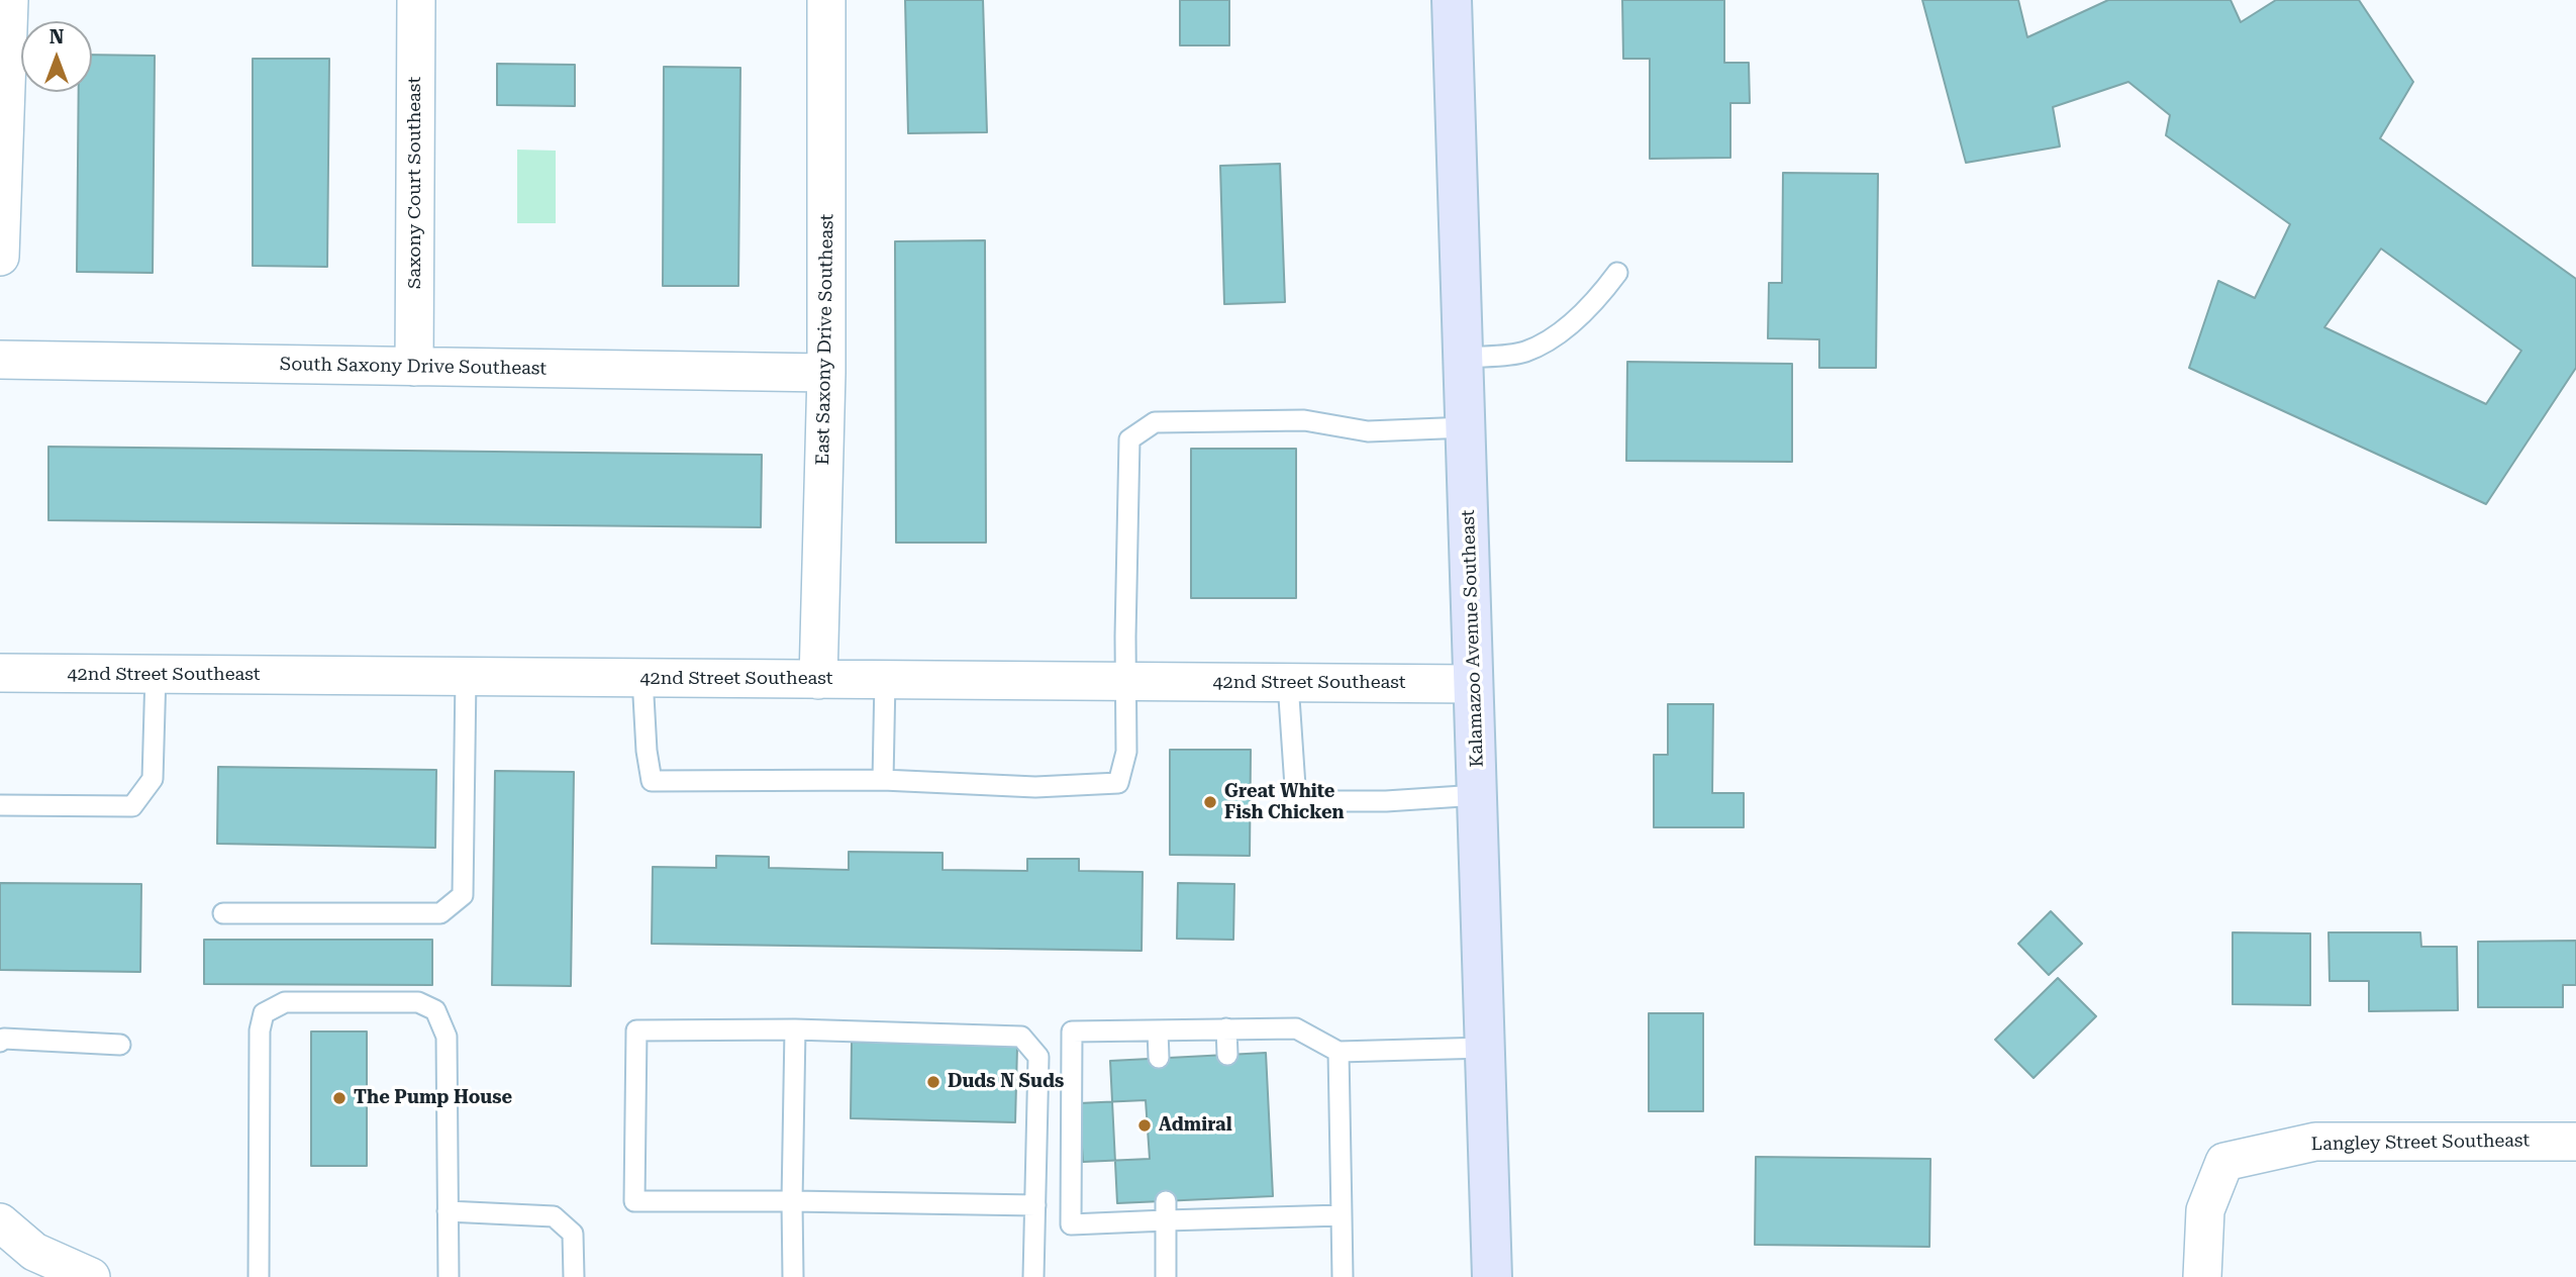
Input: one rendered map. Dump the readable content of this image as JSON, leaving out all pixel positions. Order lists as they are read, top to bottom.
{
  "streets": {
    "main road": ["Kalamazoo Avenue Southeast"],
    "street": [
      "Saxony Court Southeast",
      "East Saxony Drive Southeast",
      "South Saxony Drive Southeast",
      "42nd Street Southeast",
      "Langley Street Southeast"
    ]
  },
  "crossings": [
    ["Saxony Court Southeast", "South Saxony Drive Southeast"],
    ["East Saxony Drive Southeast", "South Saxony Drive Southeast"],
    ["East Saxony Drive Southeast", "42nd Street Southeast"],
    ["Kalamazoo Avenue Southeast", "42nd Street Southeast"]
  ],
  "places": [
    "Great White Fish Chicken",
    "Duds N Suds",
    "The Pump House",
    "Admiral"
  ],
  "north": "top"
}
